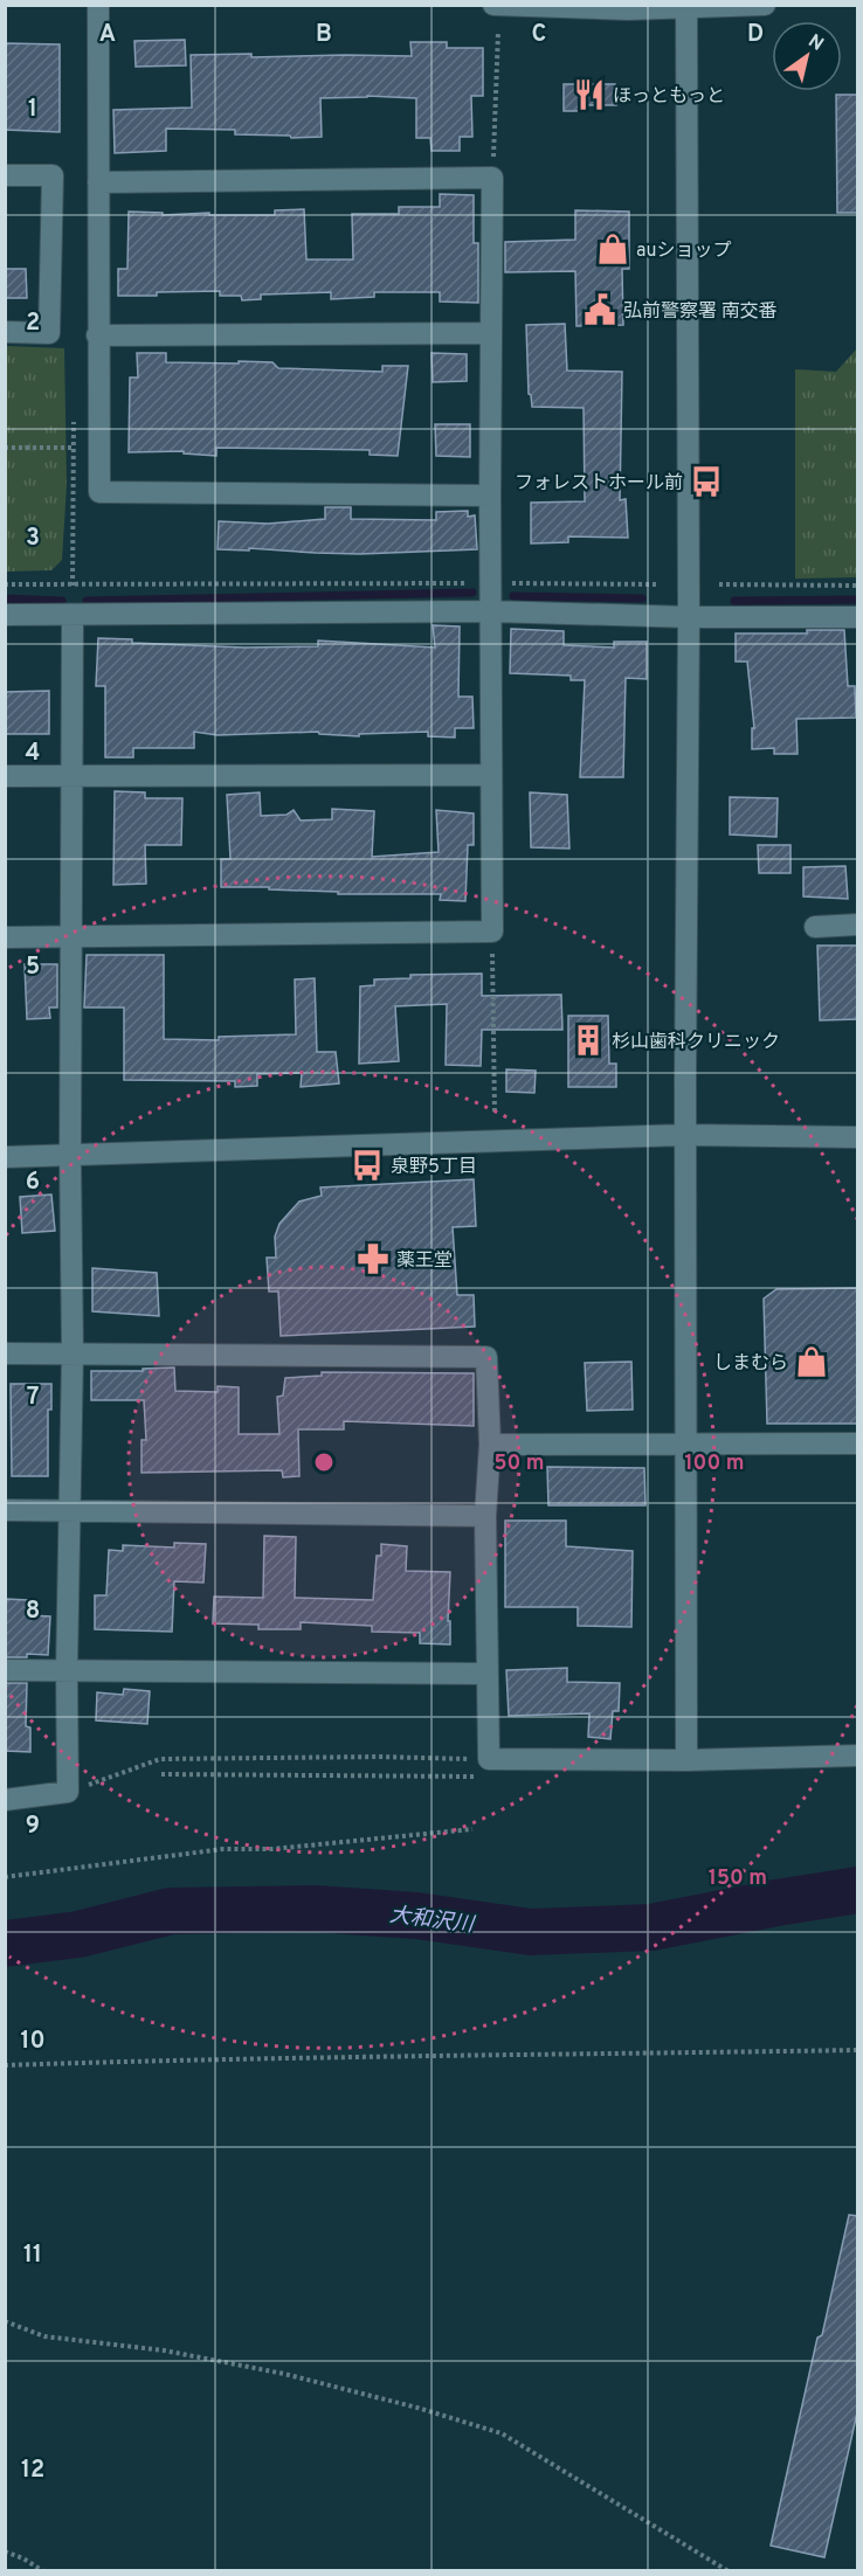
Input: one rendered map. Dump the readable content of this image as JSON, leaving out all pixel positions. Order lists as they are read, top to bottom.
{
  "water": ["大和沢川"],
  "places": {
    "restaurant": ["ほっともっと"],
    "shop": ["auショップ", "しまむら"],
    "public building": ["弘前警察署 南交番"],
    "bus stop": ["フォレストホール前", "泉野5丁目"],
    "building": ["杉山歯科クリニック"],
    "pharmacy": ["薬王堂"]
  },
  "north": "top right",
  "grid": {
    "columns": [
      "A",
      "B",
      "C",
      "D"
    ],
    "rows": [
      "1",
      "2",
      "3",
      "4",
      "5",
      "6",
      "7",
      "8",
      "9",
      "10",
      "11",
      "12"
    ]
  },
  "rings": ["50 m", "100 m", "150 m"]
}
